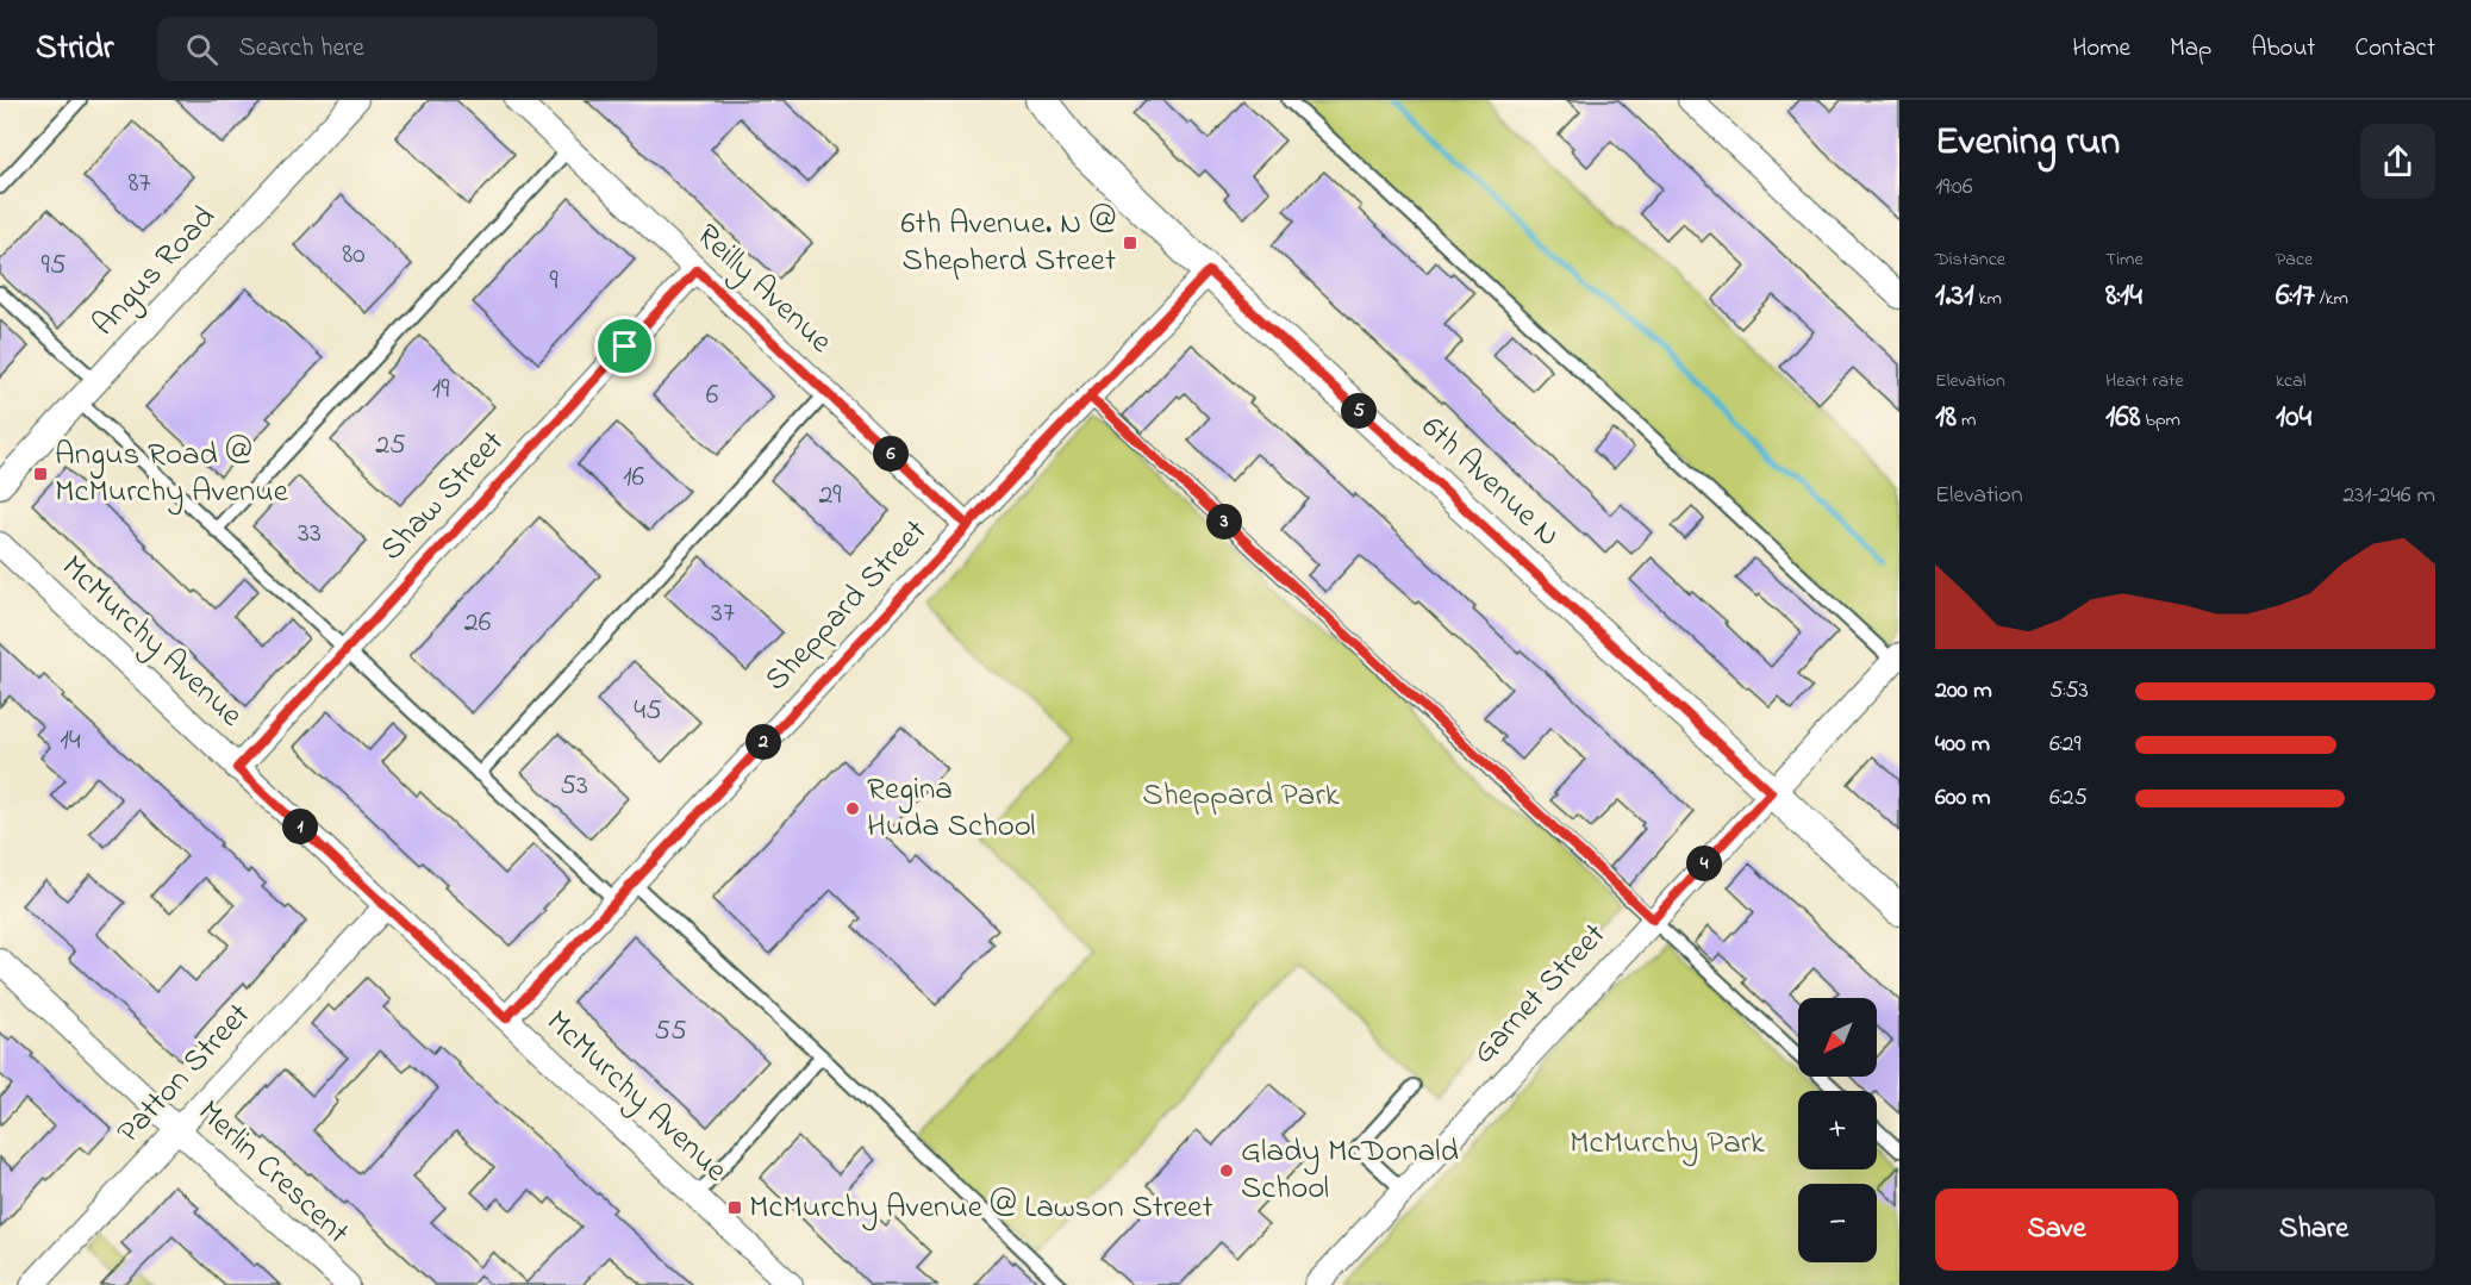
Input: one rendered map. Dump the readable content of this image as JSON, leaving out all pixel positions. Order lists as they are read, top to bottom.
{
  "streets": {
    "street": [
      "Angus Road",
      "Reilly Avenue",
      "6th Avenue N",
      "Shaw Street",
      "Sheppard Street",
      "McMurchy Avenue",
      "Garnet Street",
      "Patton Street",
      "Merlin Crescent"
    ]
  },
  "crossings": [
    ["Reilly Avenue", "Shaw Street"],
    ["Reilly Avenue", "Sheppard Street"],
    ["6th Avenue N", "Sheppard Street"],
    ["6th Avenue N", "Garnet Street"],
    ["Shaw Street", "McMurchy Avenue"],
    ["Sheppard Street", "McMurchy Avenue"],
    ["McMurchy Avenue", "Patton Street"],
    ["Patton Street", "Merlin Crescent"]
  ],
  "parks": ["Sheppard Park", "McMurchy Park"],
  "places": {
    "transit": ["6th Avenue. N @ Shepherd Street", "Angus Road @ McMurchy Avenue", "McMurchy Avenue @ Lawson Street"],
    "other": ["Regina Huda School", "Glady McDonald School"]
  },
  "house_numbers": [
    "87",
    "80",
    "95",
    "9",
    "19",
    "6",
    "25",
    "16",
    "29",
    "33",
    "37",
    "26",
    "45",
    "14",
    "53",
    "55"
  ],
  "north": "bottom left",
  "page": {
    "header": "Stridr",
    "search": "Search here",
    "nav": [
      "Home",
      "Map",
      "About",
      "Contact"
    ],
    "heading": ["Evening run", "19:06"],
    "stats": [
      ["Distance", "1.31 km"],
      ["Time", "8:14"],
      ["Pace", "6:17 /km"],
      ["Elevation", "18 m"],
      ["Heart rate", "168 bpm"],
      ["kcal", "104"]
    ],
    "pins": [
      "5",
      "6",
      "3",
      "2",
      "1",
      "4"
    ],
    "chart": ["Elevation", "231–246 m"],
    "list": [
      {
        "name": "200 m",
        "note": "5:53"
      },
      {
        "name": "400 m",
        "note": "6:29"
      },
      {
        "name": "600 m",
        "note": "6:25"
      }
    ],
    "map_buttons": ["+", "−"],
    "buttons": ["Save", "Share"]
  }
}
